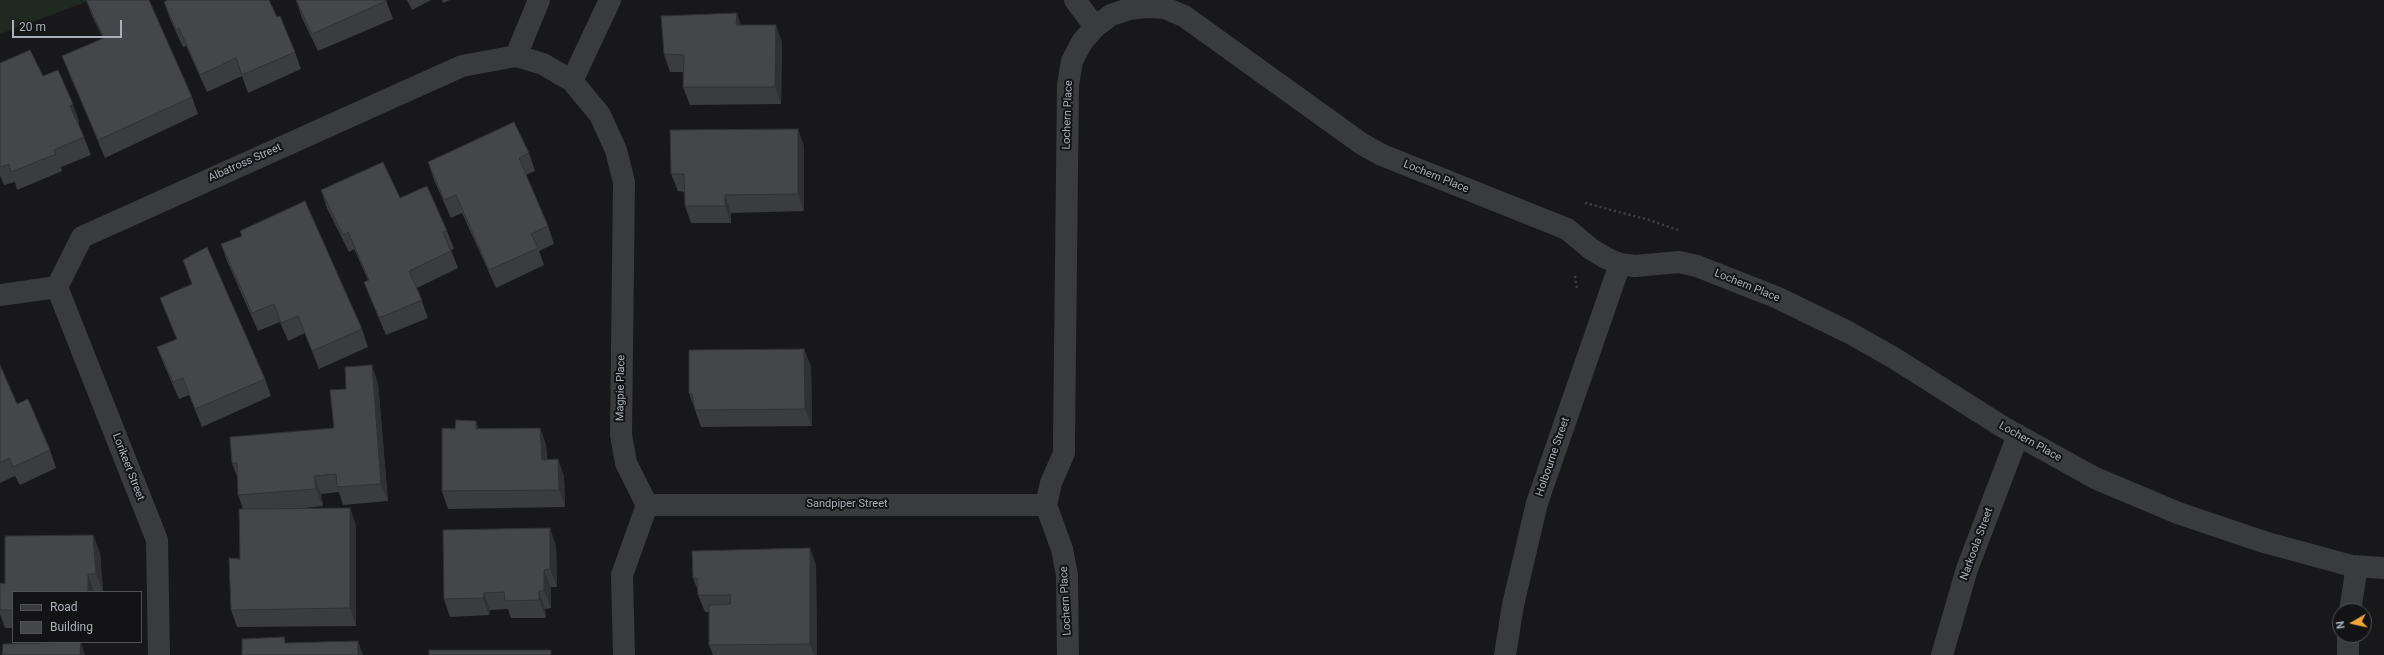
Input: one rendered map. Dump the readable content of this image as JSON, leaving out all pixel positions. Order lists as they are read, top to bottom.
{
  "streets": {
    "street": [
      "Lochern Place",
      "Albatross Street",
      "Magpie Place",
      "Holbourne Street",
      "Lorikeet Street",
      "Sandpiper Street",
      "Narkoola Street"
    ]
  },
  "crossings": [
    ["Lochern Place", "Holbourne Street"],
    ["Lochern Place", "Sandpiper Street"],
    ["Lochern Place", "Narkoola Street"],
    ["Albatross Street", "Magpie Place"],
    ["Albatross Street", "Lorikeet Street"],
    ["Magpie Place", "Sandpiper Street"]
  ],
  "legend": ["Road", "Building"],
  "scale_bar": "20 m",
  "north": "left"
}
